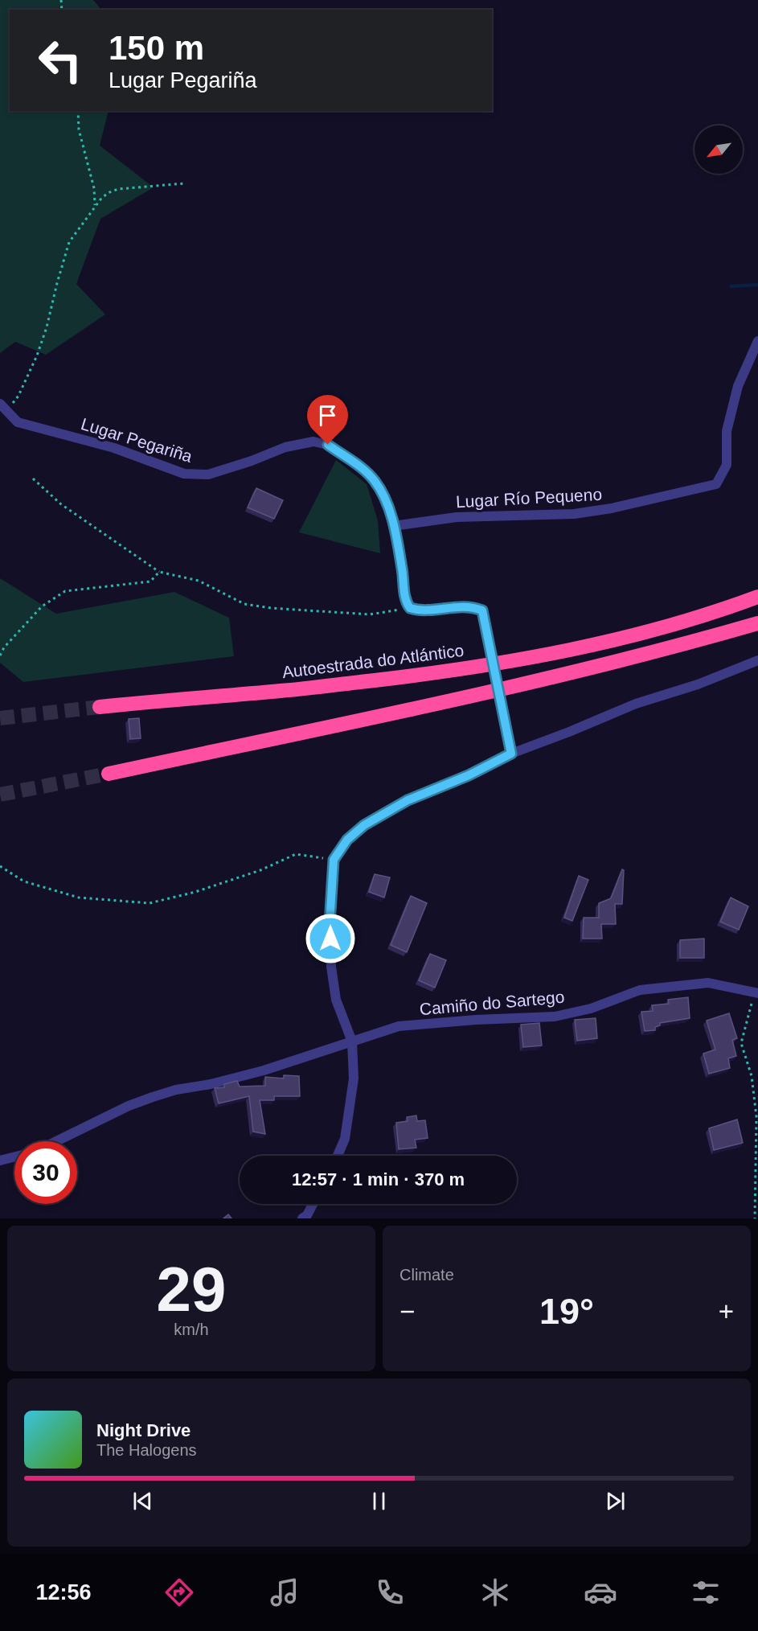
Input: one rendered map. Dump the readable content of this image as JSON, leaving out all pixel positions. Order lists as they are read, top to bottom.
{
  "streets": {
    "highway": ["Autoestrada do Atlántico"],
    "street": ["Lugar Pegariña", "Lugar Río Pequeno", "Camiño do Sartego"]
  },
  "crossings": [
    ["Lugar Pegariña", "Lugar Río Pequeno"]
  ],
  "north": "bottom left",
  "page": {
    "turn": ["150 m", "Lugar Pegariña"],
    "limit": "30",
    "trip": "12:57 · 1 min · 370 m",
    "tile": [
      ["29", "km/h"],
      "Climate"
    ],
    "heat": ["−", "19°", "+"],
    "song": ["Night Drive", "The Halogens"],
    "tabs": "12:56"
  }
}
